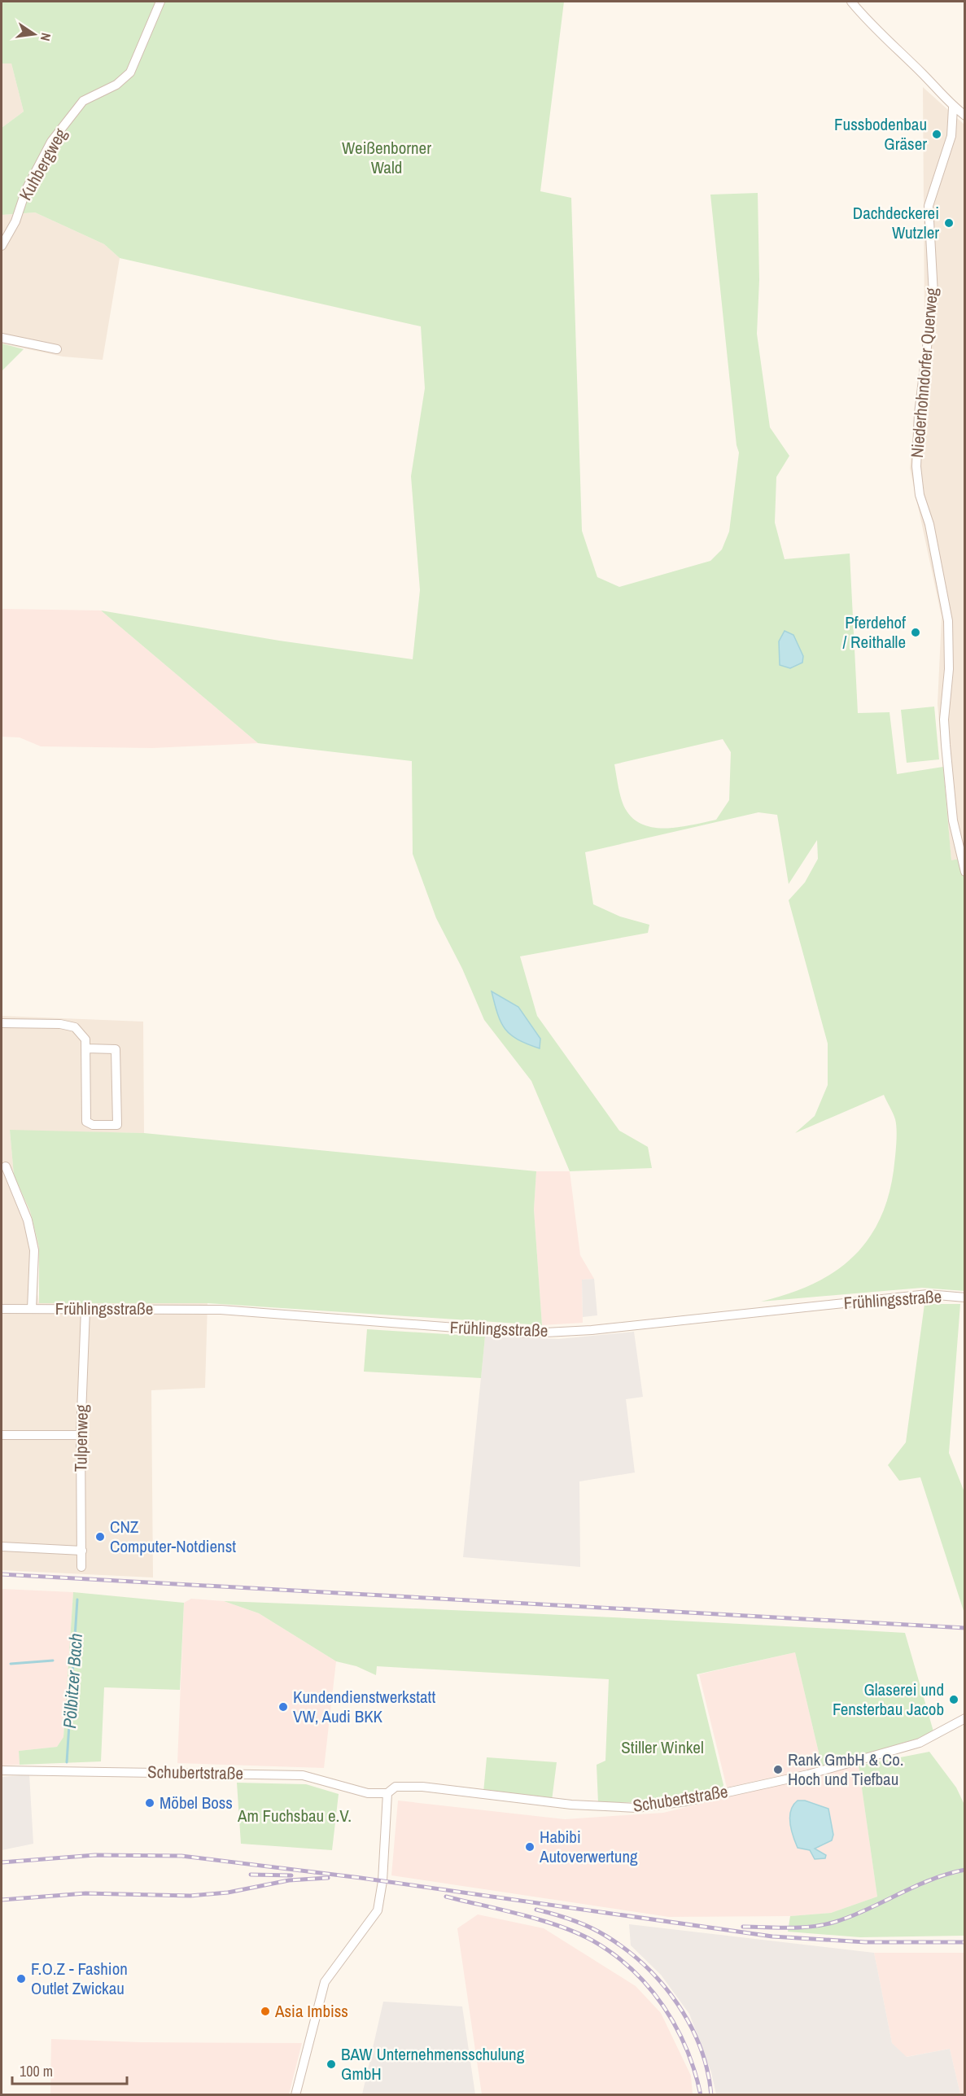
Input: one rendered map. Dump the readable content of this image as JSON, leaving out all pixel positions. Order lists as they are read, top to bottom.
{
  "streets": {
    "street": [
      "Kuhbergweg",
      "Niederhohndorfer Querweg",
      "Frühlingsstraße",
      "Tulpenweg",
      "Schubertstraße"
    ]
  },
  "crossings": [
    ["Frühlingsstraße", "Tulpenweg"]
  ],
  "water": ["Pölbitzer Bach"],
  "parks": ["Weißenborner Wald", "Stiller Winkel", "Am Fuchsbau e.V."],
  "places": [
    "Fussbodenbau Gräser",
    "Dachdeckerei Wutzler",
    "Pferdehof / Reithalle",
    "CNZ Computer-Notdienst",
    "Glaserei und Fensterbau Jacob",
    "Kundendienstwerkstatt VW, Audi BKK",
    "Rank GmbH & Co. Hoch und Tiefbau",
    "Möbel Boss",
    "Habibi Autoverwertung",
    "F.O.Z - Fashion Outlet Zwickau",
    "Asia Imbiss",
    "BAW Unternehmensschulung GmbH"
  ],
  "scale_bar": "100 m",
  "north": "right"
}
